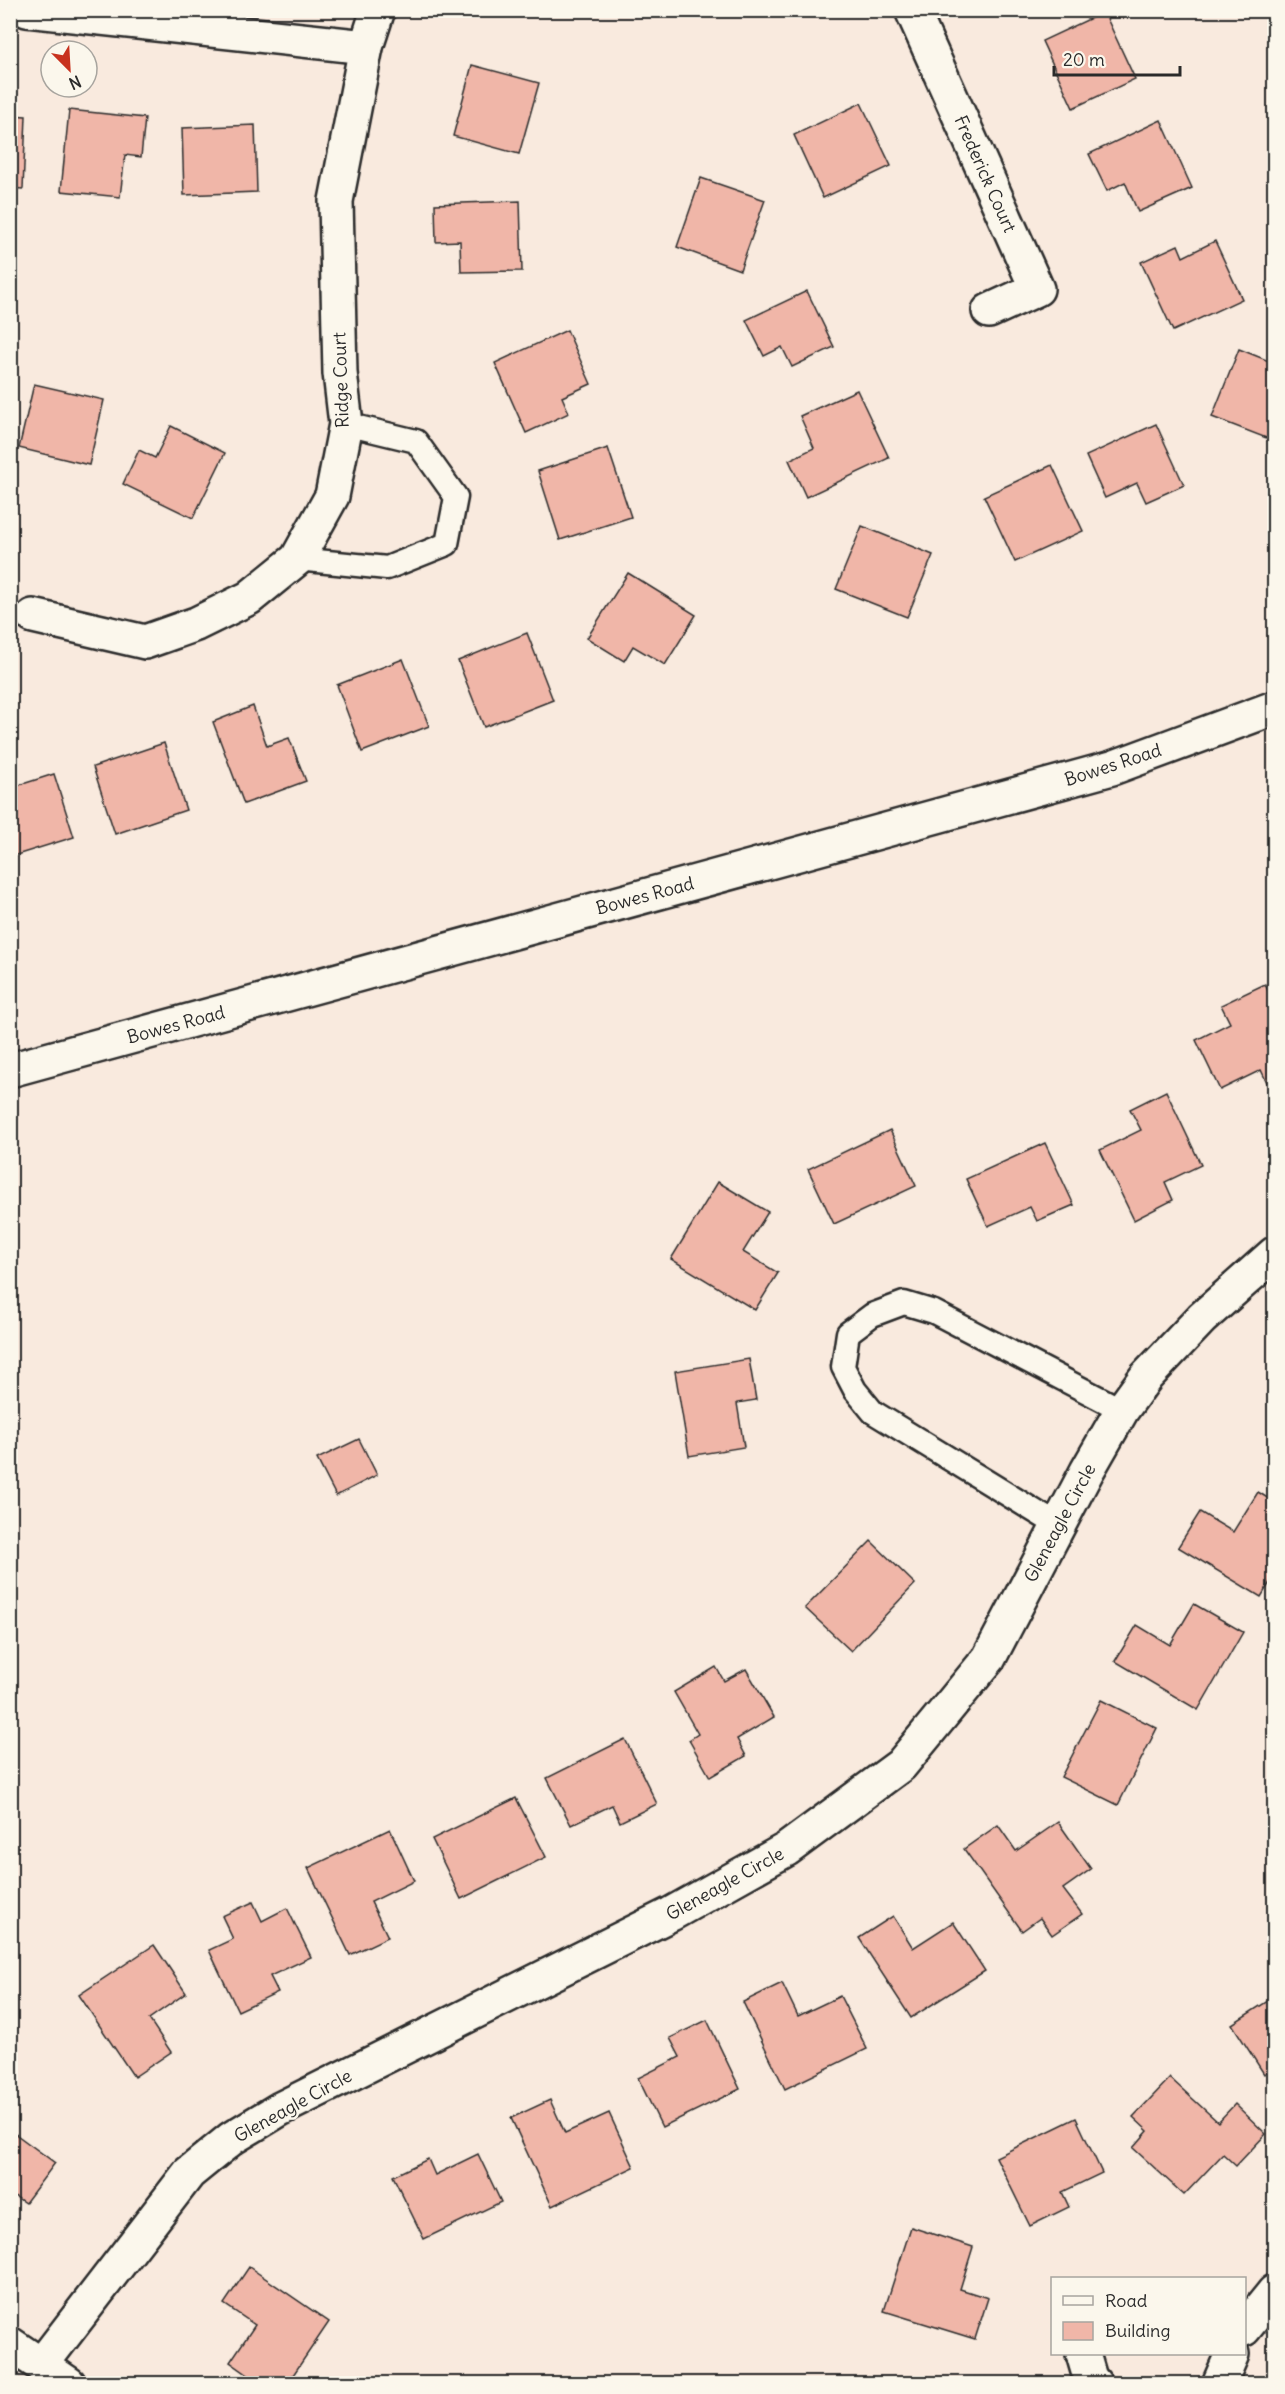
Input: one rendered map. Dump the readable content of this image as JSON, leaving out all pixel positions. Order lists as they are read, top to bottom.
{
  "streets": {
    "street": [
      "Frederick Court",
      "Ridge Court",
      "Bowes Road",
      "Gleneagle Circle"
    ]
  },
  "legend": ["Road", "Building"],
  "scale_bar": "20 m",
  "north": "bottom right"
}
